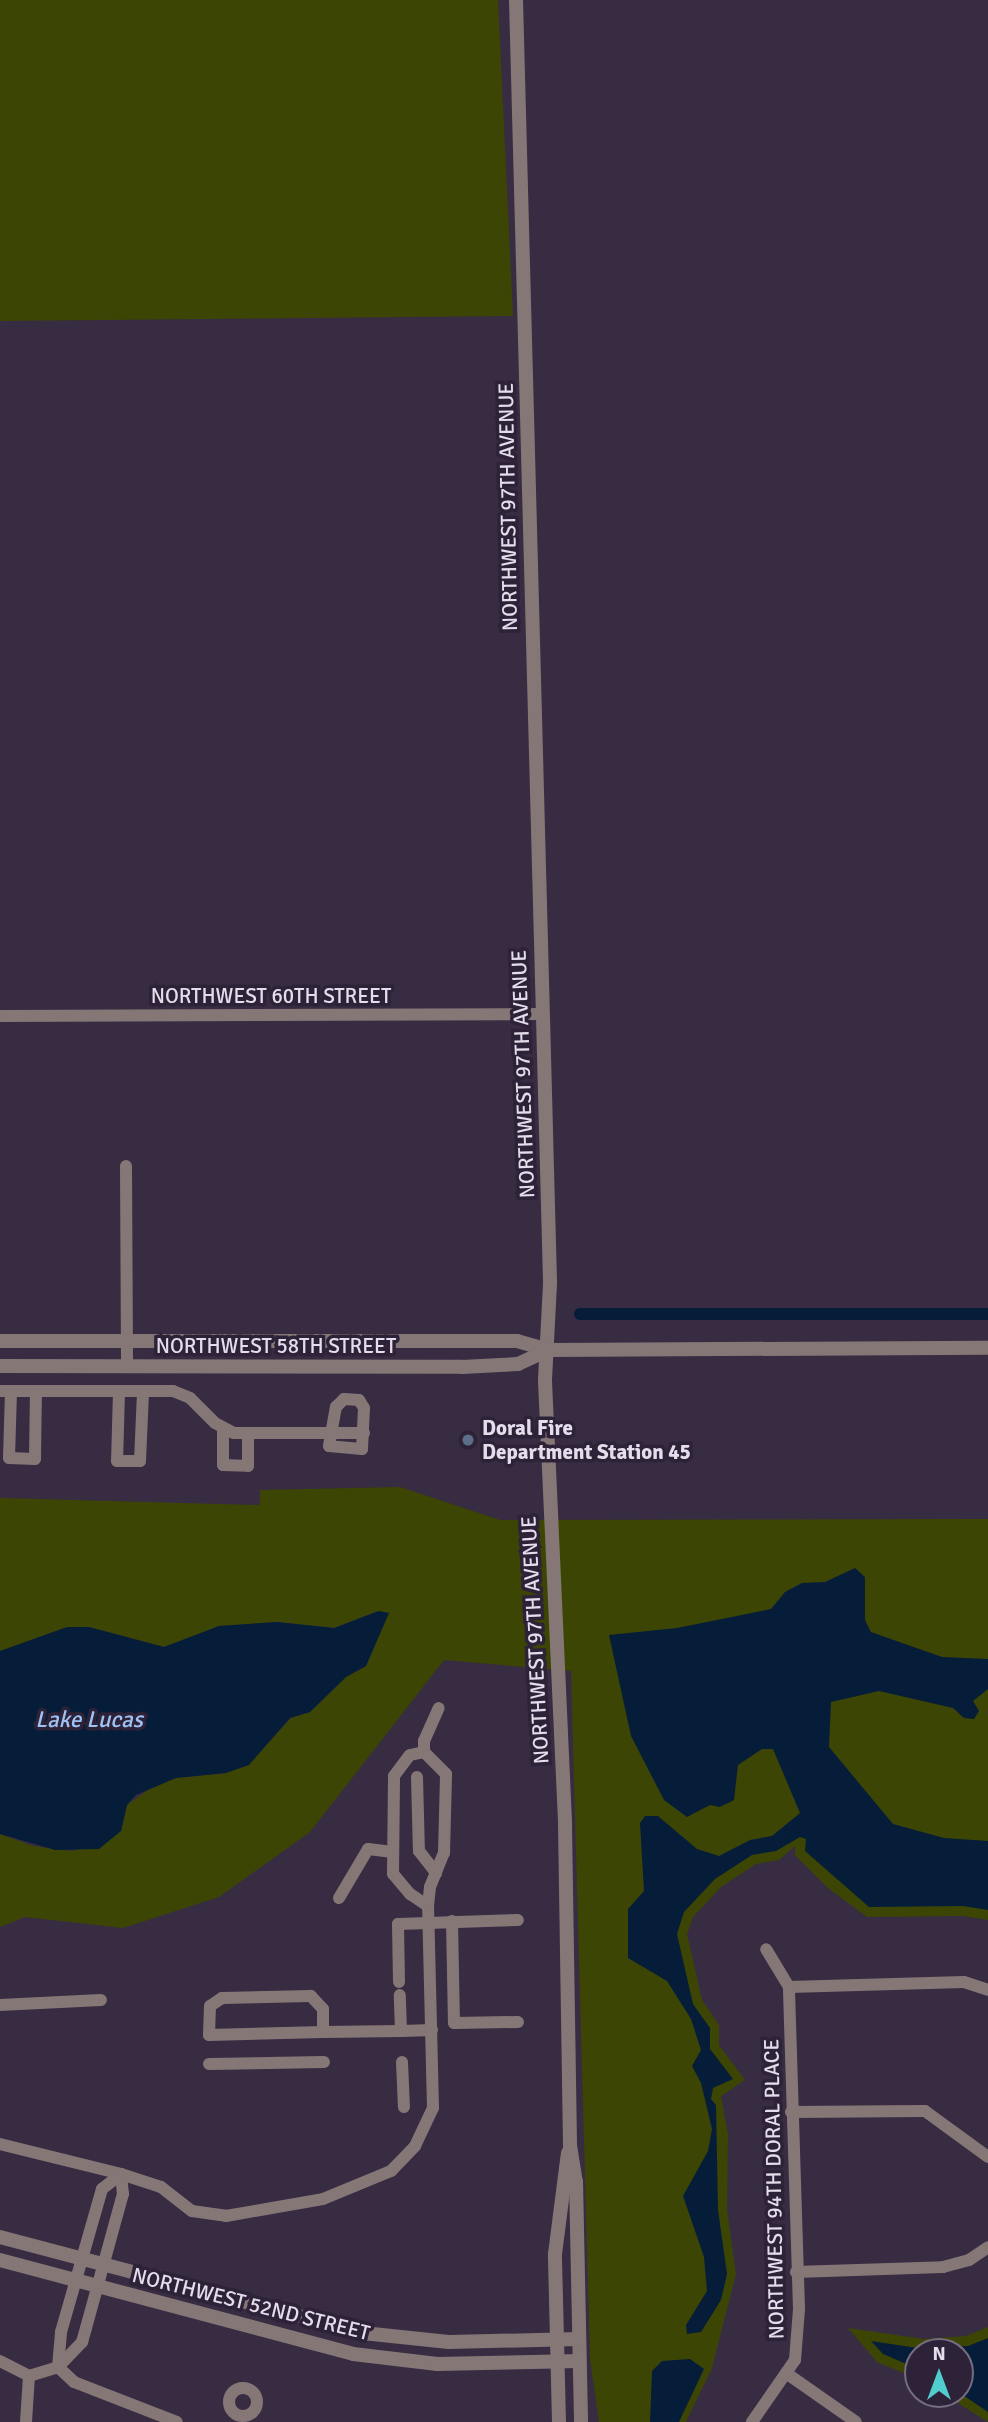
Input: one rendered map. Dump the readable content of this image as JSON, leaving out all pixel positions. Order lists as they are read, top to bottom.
{
  "streets": {
    "street": [
      "NORTHWEST 97TH AVENUE",
      "NORTHWEST 60TH STREET",
      "NORTHWEST 58TH STREET",
      "NORTHWEST 94TH DORAL PLACE",
      "NORTHWEST 52ND STREET"
    ]
  },
  "crossings": [
    ["NORTHWEST 97TH AVENUE", "NORTHWEST 60TH STREET"],
    ["NORTHWEST 97TH AVENUE", "NORTHWEST 58TH STREET"],
    ["NORTHWEST 97TH AVENUE", "NORTHWEST 52ND STREET"]
  ],
  "water": ["Lake Lucas"],
  "places": ["Doral Fire Department Station 45"],
  "north": "top"
}
